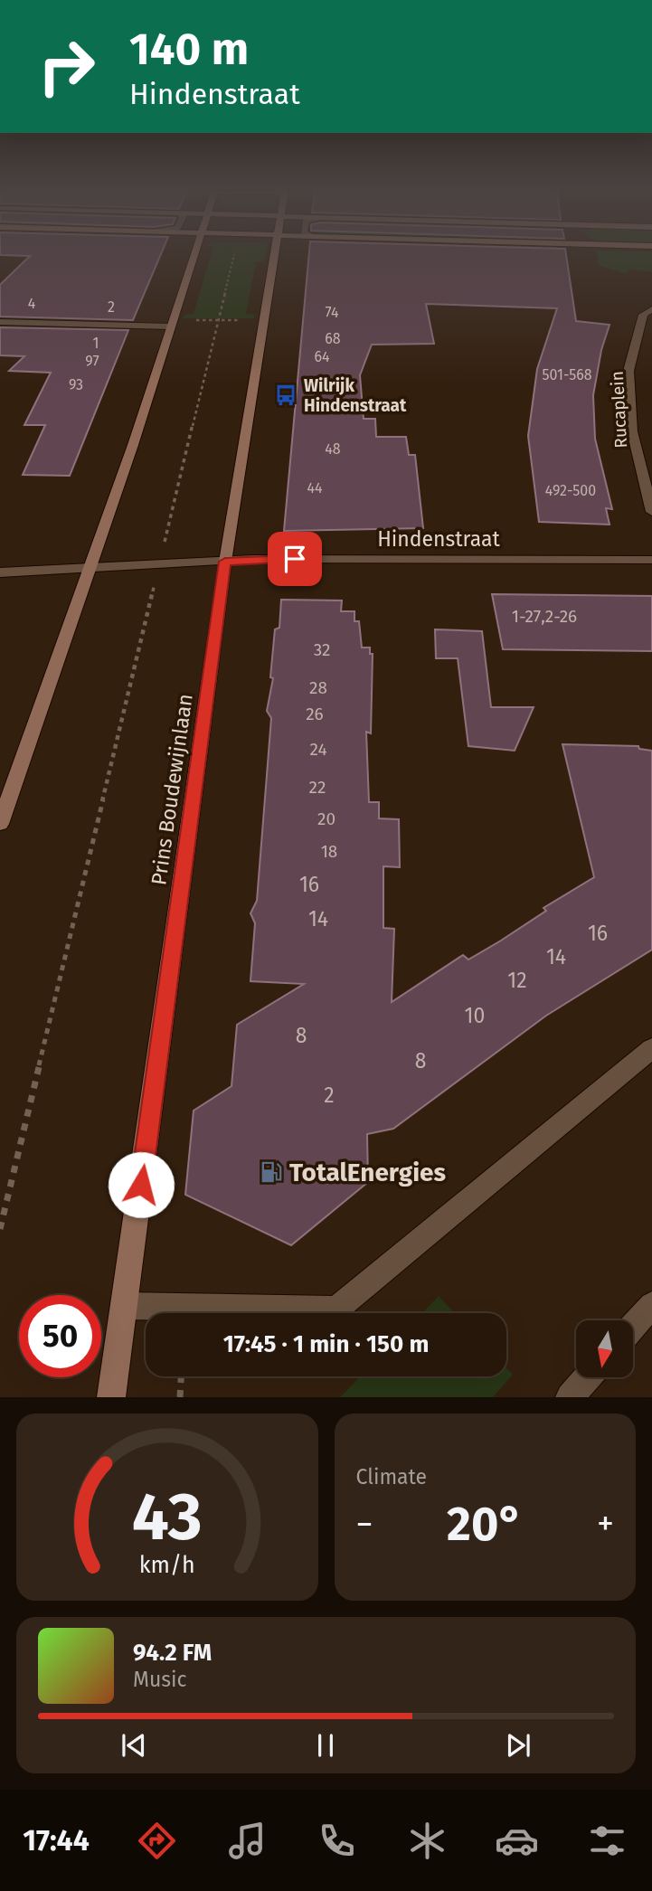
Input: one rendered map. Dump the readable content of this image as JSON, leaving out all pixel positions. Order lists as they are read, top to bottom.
{
  "streets": {
    "main road": ["Prins Boudewijnlaan"],
    "street": ["Rucaplein", "Hindenstraat"]
  },
  "crossings": [
    ["Hindenstraat", "Prins Boudewijnlaan"]
  ],
  "places": {
    "bus stop": ["Wilrijk Hindenstraat"],
    "fuel station": ["TotalEnergies"]
  },
  "house_numbers": [
    "4",
    "2",
    "74",
    "68",
    "1",
    "64",
    "97",
    "501-568",
    "93",
    "48",
    "44",
    "492-500",
    "1-27,2-26",
    "32",
    "28",
    "26",
    "24",
    "22",
    "20",
    "18",
    "16",
    "14",
    "16",
    "14",
    "12",
    "10",
    "8",
    "8",
    "2"
  ],
  "north": "bottom",
  "page": {
    "turn": ["140 m", "Hindenstraat"],
    "limit": "50",
    "trip": "17:45 · 1 min · 150 m",
    "tile": "Climate",
    "heat": ["−", "20°", "+"],
    "song": ["94.2 FM", "Music"],
    "tabs": "17:44",
    "gauge": ["43", "km/h"]
  }
}
